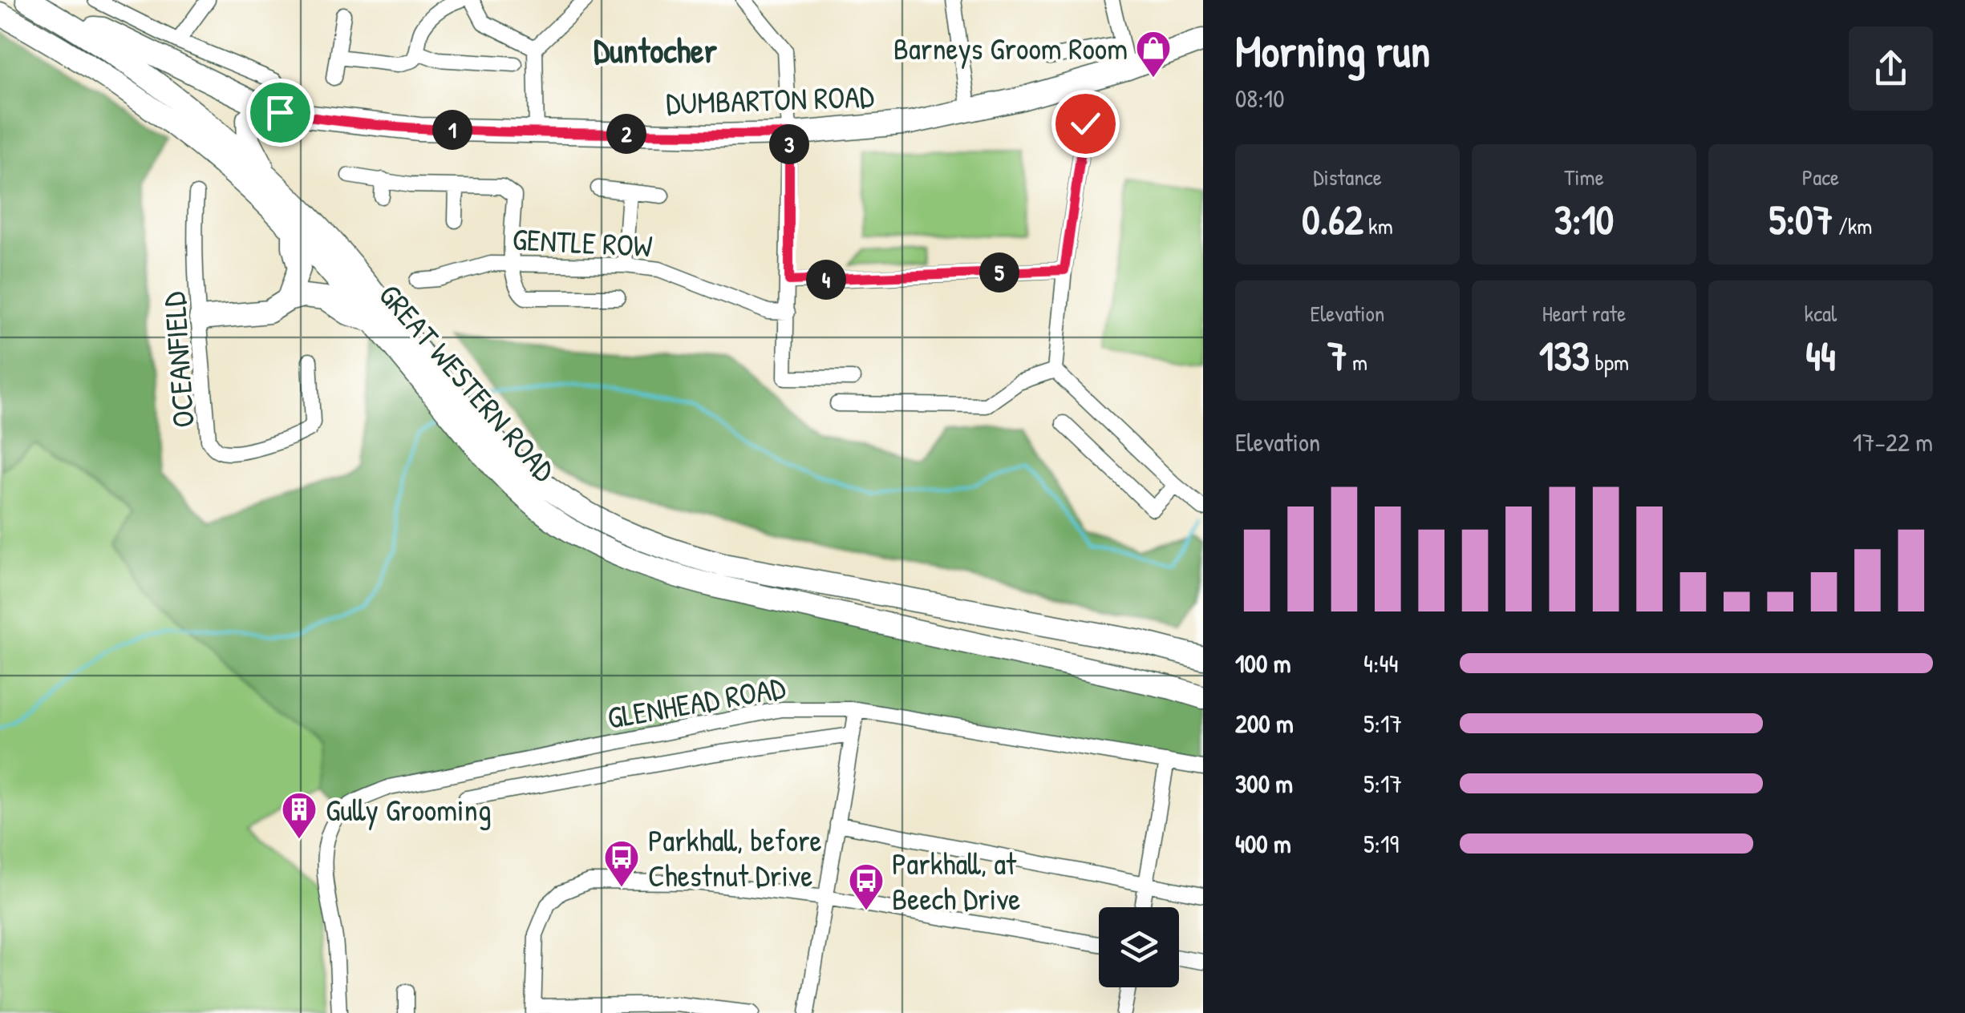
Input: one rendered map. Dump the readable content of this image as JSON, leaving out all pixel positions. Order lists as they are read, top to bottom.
{
  "streets": {
    "main road": ["DUMBARTON ROAD", "GREAT WESTERN ROAD"],
    "street": ["GENTLE ROW", "OCEANFIELD", "GLENHEAD ROAD"]
  },
  "crossings": [
    ["DUMBARTON ROAD", "GREAT WESTERN ROAD"]
  ],
  "districts": ["Duntocher"],
  "places": {
    "shop": ["Barneys Groom Room"],
    "building": ["Gully Grooming"],
    "bus stop": ["Parkhall, before Chestnut Drive", "Parkhall, at Beech Drive"]
  },
  "page": {
    "heading": ["Morning run", "08:10"],
    "pins": [
      "1",
      "2",
      "3",
      "5",
      "4"
    ],
    "stats": [
      ["Distance", "0.62 km"],
      ["Time", "3:10"],
      ["Pace", "5:07 /km"],
      ["Elevation", "7 m"],
      ["Heart rate", "133 bpm"],
      ["kcal", "44"]
    ],
    "chart": ["Elevation", "17–22 m"],
    "list": [
      {
        "name": "100 m",
        "note": "4:44"
      },
      {
        "name": "200 m",
        "note": "5:17"
      },
      {
        "name": "300 m",
        "note": "5:17"
      },
      {
        "name": "400 m",
        "note": "5:19"
      }
    ]
  }
}
